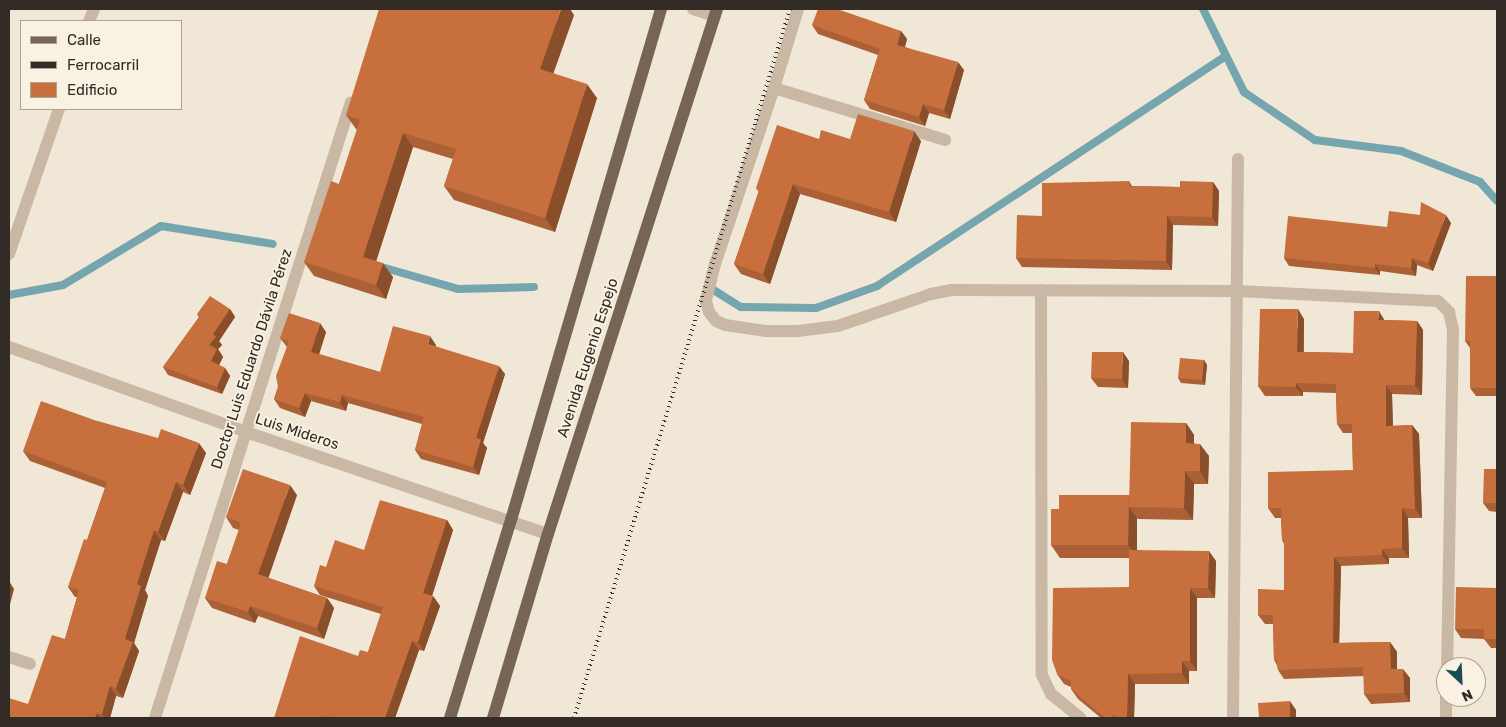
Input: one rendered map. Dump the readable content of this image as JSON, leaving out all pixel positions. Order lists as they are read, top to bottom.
{
  "streets": {
    "main road": ["Avenida Eugenio Espejo"],
    "street": ["Doctor Luis Eduardo Dávila Pérez", "Luis Mideros"]
  },
  "crossings": [
    ["Avenida Eugenio Espejo", "Luis Mideros"],
    ["Doctor Luis Eduardo Dávila Pérez", "Luis Mideros"]
  ],
  "legend": ["Calle", "Ferrocarril", "Edificio"],
  "north": "bottom right"
}
